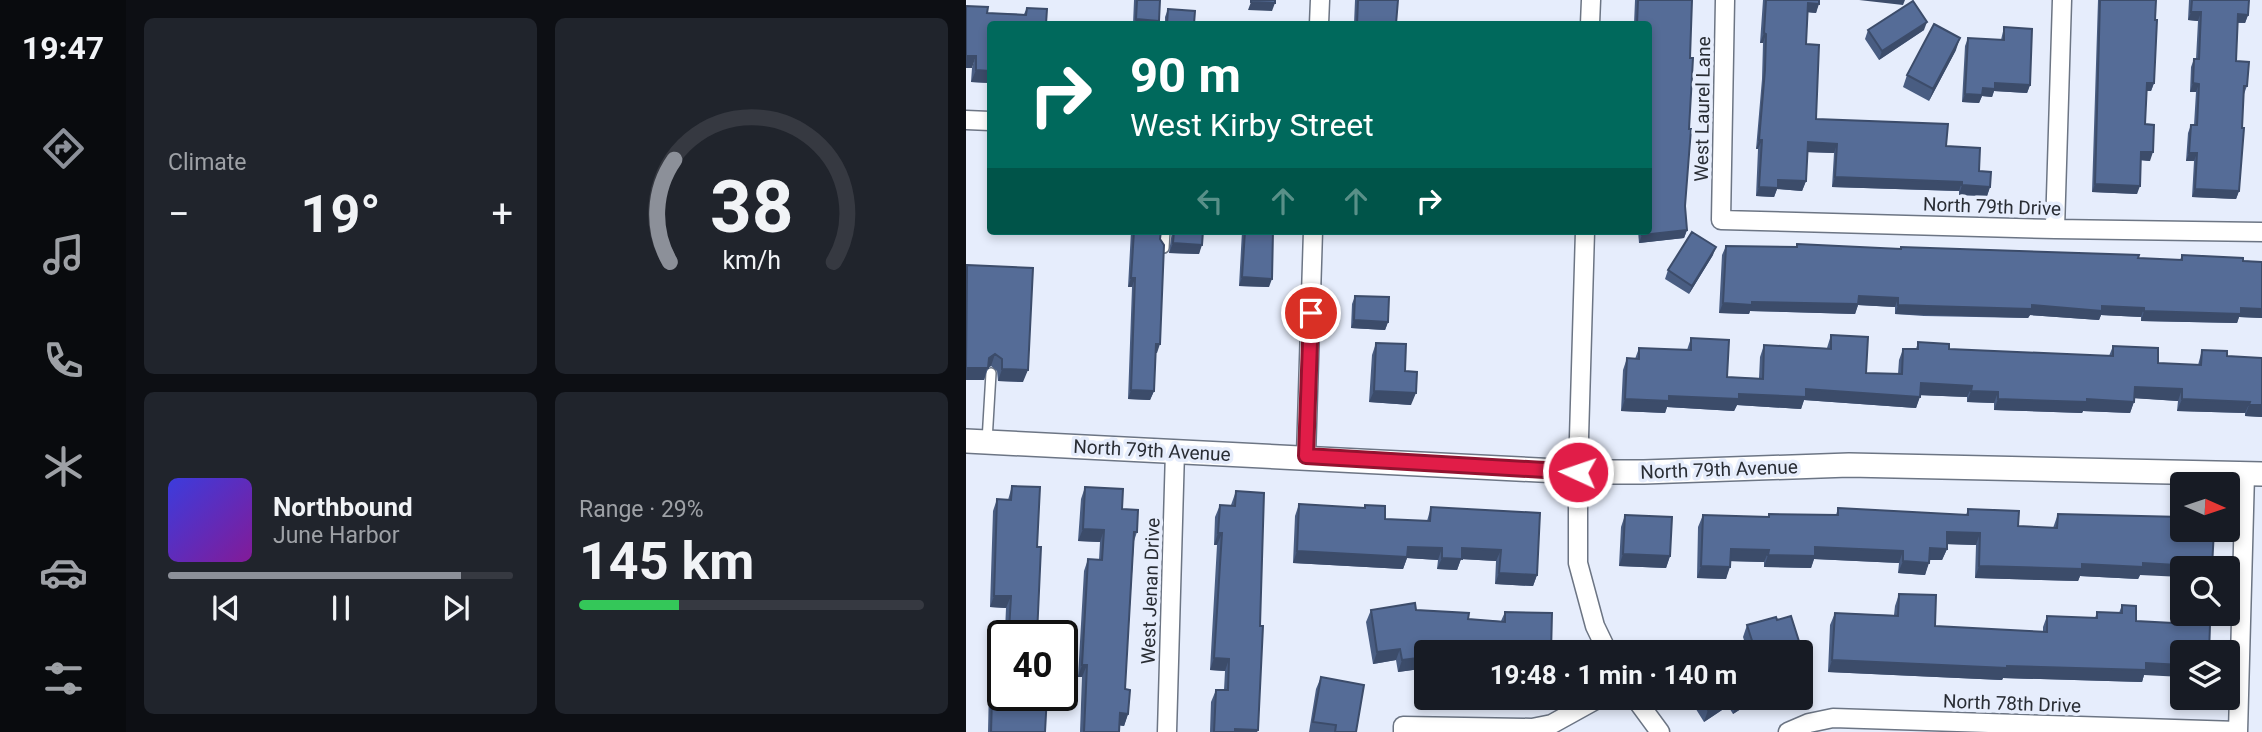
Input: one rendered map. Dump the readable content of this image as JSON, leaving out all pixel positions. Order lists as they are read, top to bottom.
{
  "streets": {
    "street": [
      "West Laurel Lane",
      "North 79th Drive",
      "North 79th Avenue",
      "West Jenan Drive",
      "North 78th Drive"
    ]
  },
  "crossings": [
    ["West Laurel Lane", "North 79th Drive"],
    ["North 79th Avenue", "West Jenan Drive"]
  ],
  "north": "right",
  "page": {
    "tabs": "19:47",
    "tile": [
      "Climate",
      ["Range · 29%", "145 km"]
    ],
    "turn": ["90 m", "West Kirby Street"],
    "heat": ["−", "19°", "+"],
    "song": ["Northbound", "June Harbor"],
    "limit": "40",
    "trip": "19:48 · 1 min · 140 m",
    "gauge": ["38", "km/h"]
  }
}
